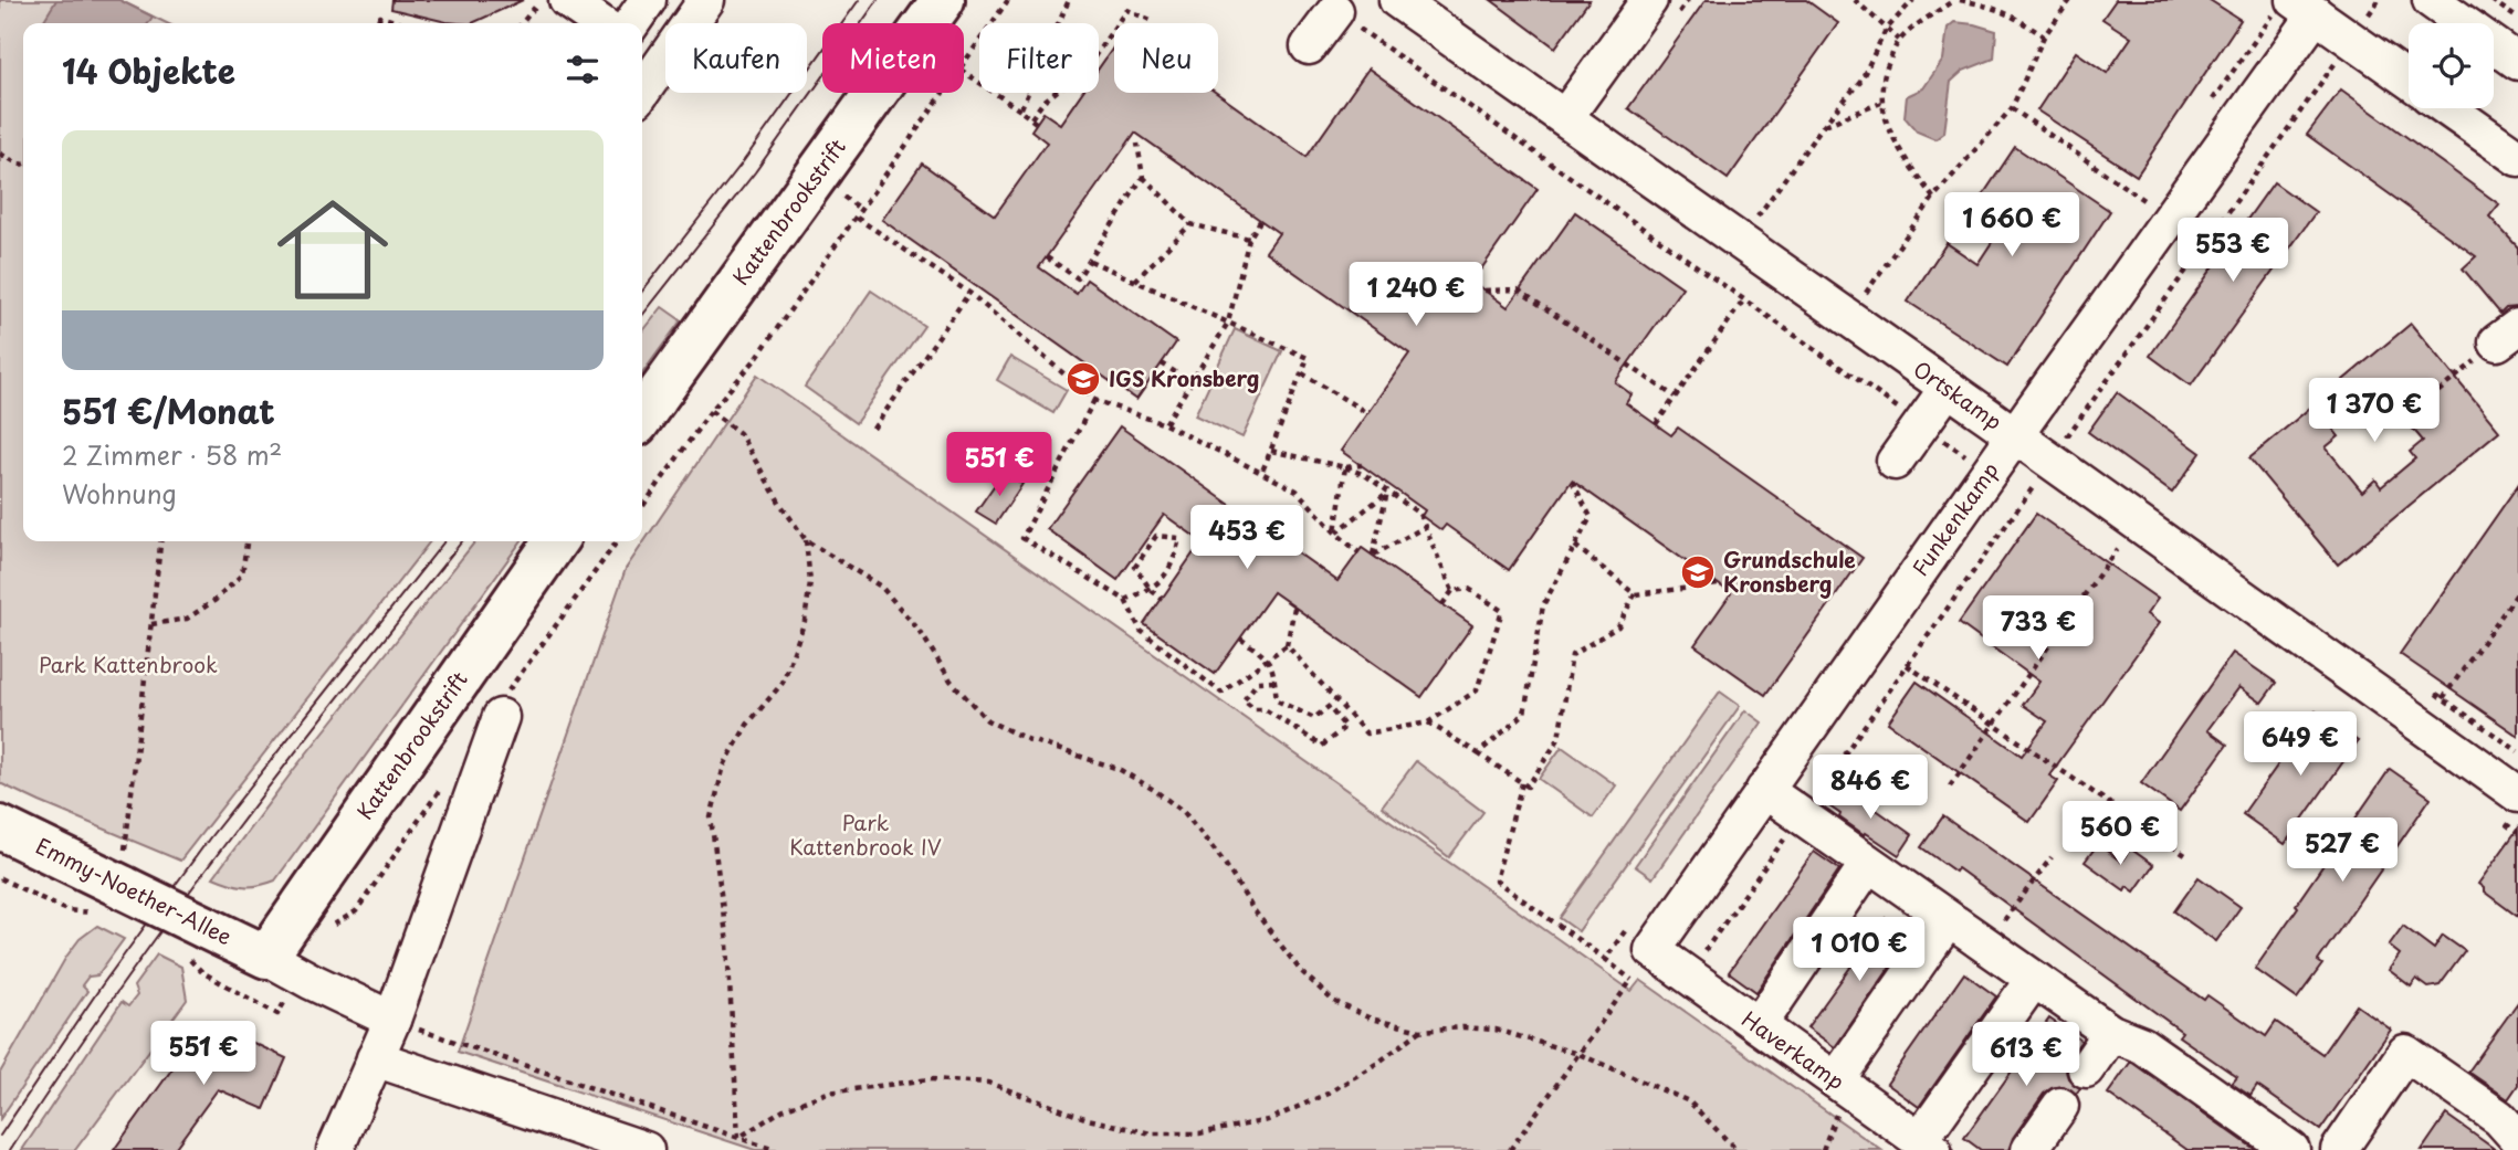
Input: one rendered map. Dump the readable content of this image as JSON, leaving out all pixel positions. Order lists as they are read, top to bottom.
{
  "streets": {
    "main road": ["Kattenbrookstrift", "Emmy-Noether-Allee"],
    "street": ["Ortskamp", "Funkenkamp", "Haverkamp"]
  },
  "crossings": [
    ["Kattenbrookstrift", "Emmy-Noether-Allee"],
    ["Ortskamp", "Funkenkamp"],
    ["Funkenkamp", "Haverkamp"]
  ],
  "parks": ["Park Kattenbrook", "Park Kattenbrook IV"],
  "places": {
    "school or university": ["IGS Kronsberg", "Grundschule Kronsberg"]
  },
  "page": {
    "chip": [
      "Kaufen",
      "Mieten",
      "Filter",
      "Neu"
    ],
    "heading": "14 Objekte",
    "list": [
      {
        "name": "551 €/Monat",
        "note": "2 Zimmer · 58 m² · Wohnung"
      }
    ],
    "price": [
      "1 660 €",
      "553 €",
      "1 240 €",
      "1 370 €",
      "551 €",
      "453 €",
      "733 €",
      "649 €",
      "846 €",
      "560 €",
      "527 €",
      "1 010 €",
      "551 €",
      "613 €"
    ]
  }
}
